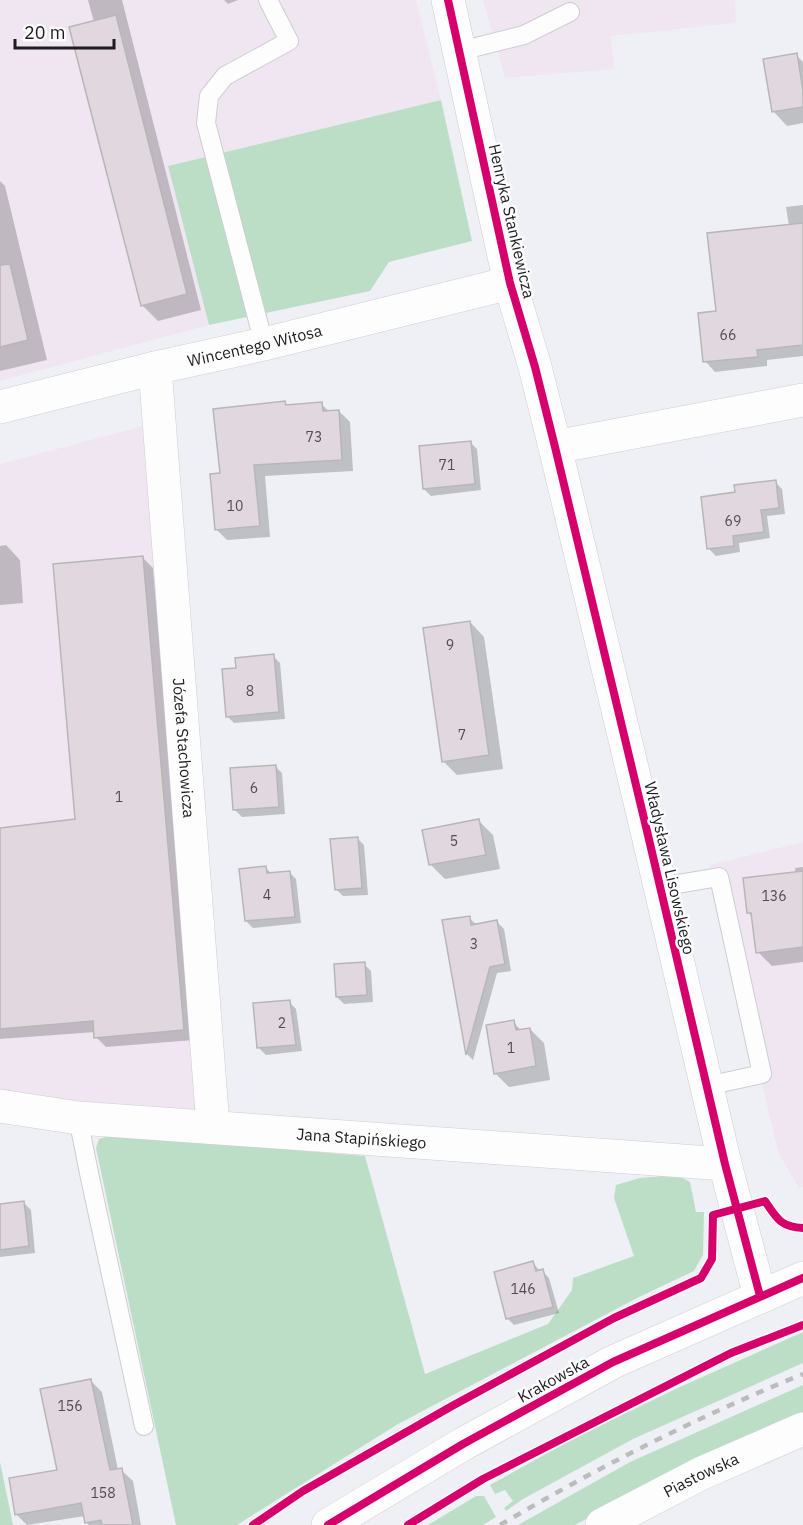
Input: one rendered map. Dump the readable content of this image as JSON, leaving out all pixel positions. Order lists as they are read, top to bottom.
{
  "streets": {
    "street": [
      "Henryka Stankiewicza",
      "Wincentego Witosa",
      "Józefa Stachowicza",
      "Władysława Lisowskiego",
      "Jana Stapińskiego",
      "Krakowska",
      "Piastowska"
    ]
  },
  "crossings": [
    ["Henryka Stankiewicza", "Wincentego Witosa"],
    ["Henryka Stankiewicza", "Władysława Lisowskiego"],
    ["Wincentego Witosa", "Józefa Stachowicza"],
    ["Józefa Stachowicza", "Jana Stapińskiego"],
    ["Władysława Lisowskiego", "Jana Stapińskiego"],
    ["Władysława Lisowskiego", "Krakowska"]
  ],
  "house_numbers": [
    "66",
    "73",
    "71",
    "10",
    "69",
    "9",
    "8",
    "7",
    "6",
    "1",
    "5",
    "4",
    "136",
    "3",
    "2",
    "1",
    "146",
    "156",
    "158"
  ],
  "scale_bar": "20 m"
}
